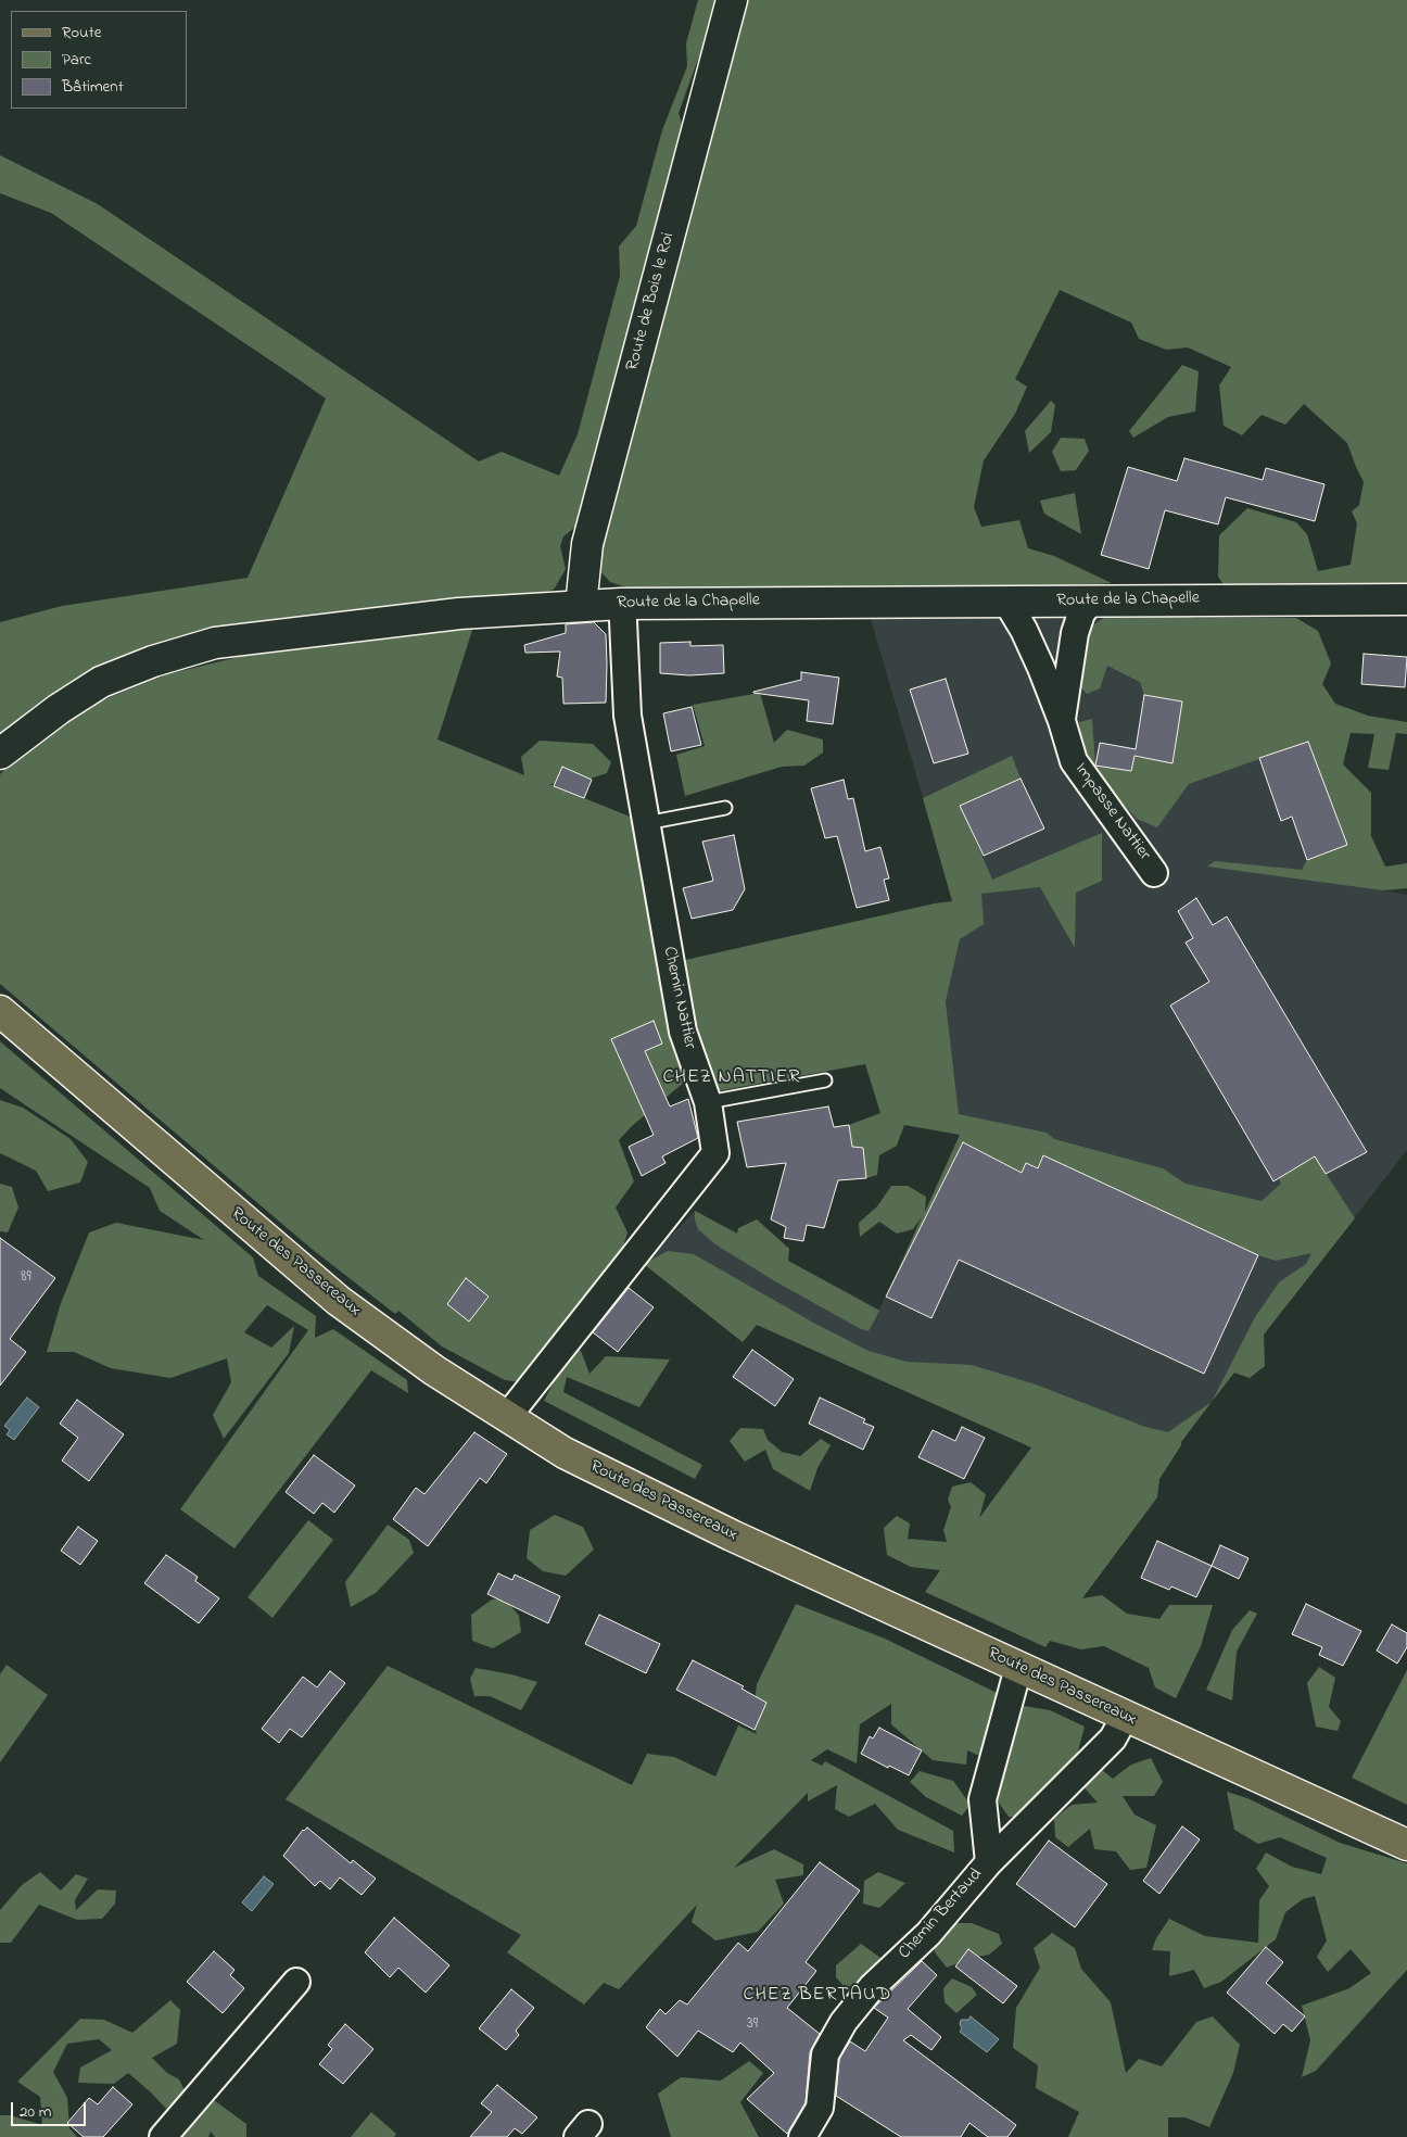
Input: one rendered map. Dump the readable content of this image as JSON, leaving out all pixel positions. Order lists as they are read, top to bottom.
{
  "streets": {
    "main road": ["Route de Bois le Roi", "Route de la Chapelle", "Route des Passereaux"],
    "street": ["Impasse Nattier", "Chemin Nattier", "Chemin Bertaud"]
  },
  "crossings": [
    ["Route de Bois le Roi", "Route de la Chapelle"],
    ["Route de la Chapelle", "Impasse Nattier"],
    ["Route de la Chapelle", "Chemin Nattier"],
    ["Chemin Nattier", "Route des Passereaux"],
    ["Route des Passereaux", "Chemin Bertaud"]
  ],
  "districts": ["CHEZ NATTIER", "CHEZ BERTAUD"],
  "house_numbers": ["89", "39"],
  "legend": ["Route", "Parc", "Bâtiment"],
  "scale_bar": "20 m"
}
